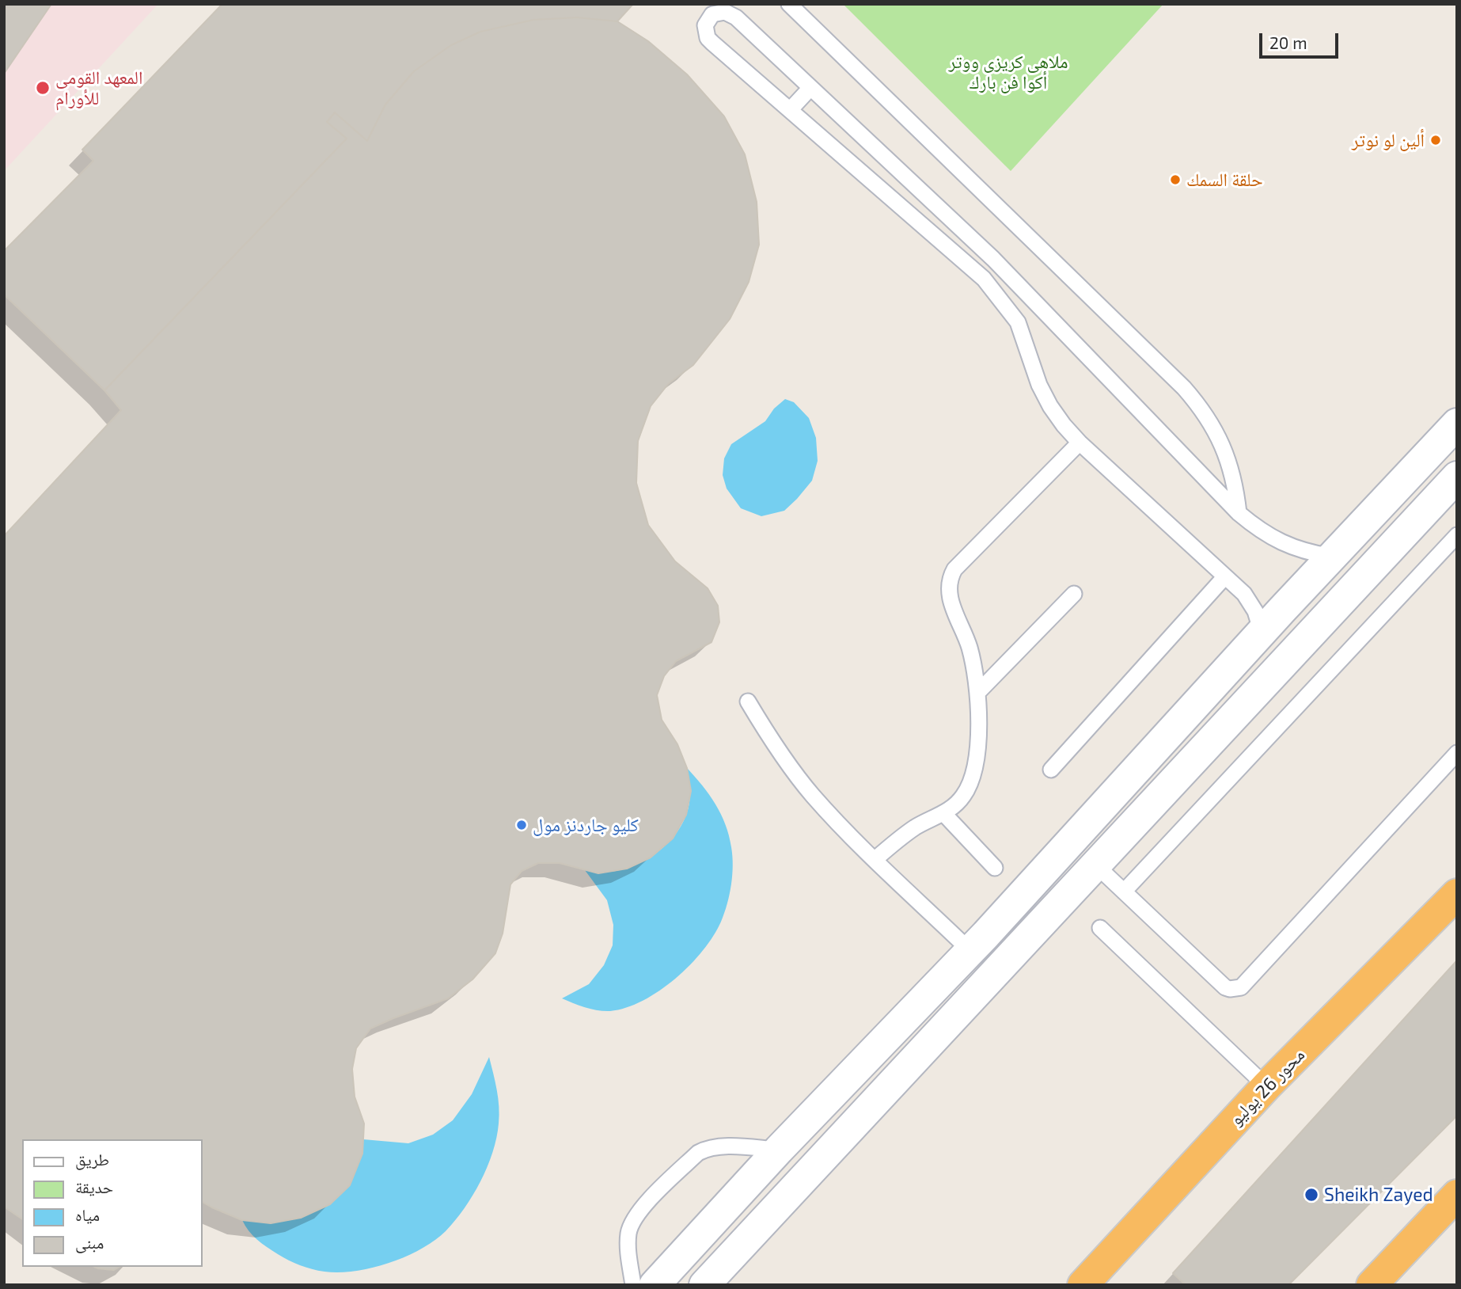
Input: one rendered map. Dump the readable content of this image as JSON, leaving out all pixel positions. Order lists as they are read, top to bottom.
{
  "streets": {
    "highway": ["محور 26 يوليو"]
  },
  "parks": ["ملاهى كريزى ووتر أكوا فن بارك"],
  "places": [
    "المعهد القومى للأورام",
    "ألين لو نوتر",
    "حلقة السمك",
    "كليو جاردنز مول",
    "Sheikh Zayed"
  ],
  "legend": [
    "طريق",
    "حديقة",
    "مياه",
    "مبنى"
  ],
  "scale_bar": "20 m"
}
